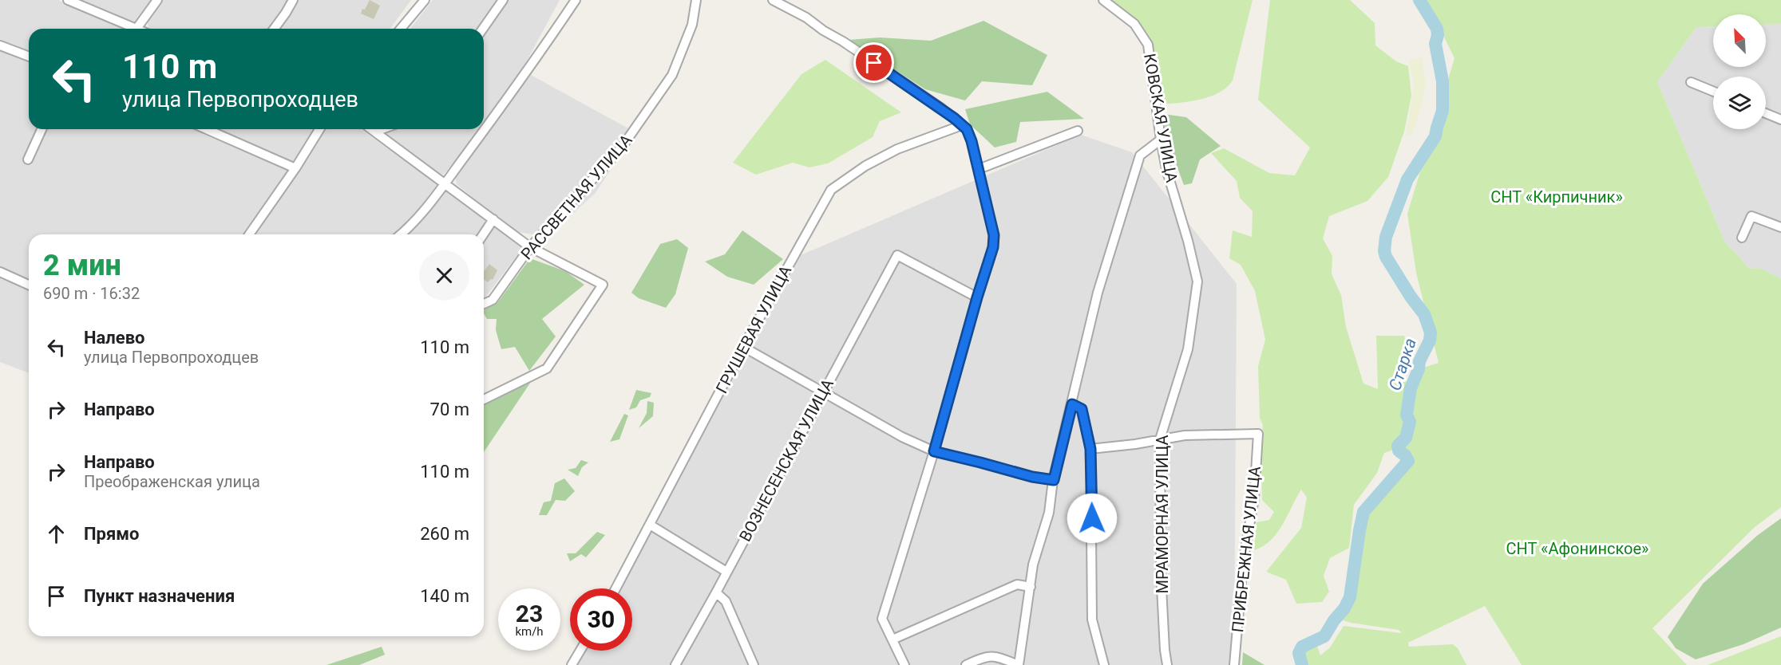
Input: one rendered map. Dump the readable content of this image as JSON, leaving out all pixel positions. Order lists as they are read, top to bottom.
{
  "streets": {
    "street": [
      "КОВСКАЯ УЛИЦА",
      "РАССВЕТНАЯ УЛИЦА",
      "ГРУШЕВАЯ УЛИЦА",
      "ВОЗНЕСЕНСКАЯ УЛИЦА",
      "МРАМОРНАЯ УЛИЦА",
      "ПРИБРЕЖНАЯ УЛИЦА"
    ]
  },
  "crossings": [
    ["КОВСКАЯ УЛИЦА", "МРАМОРНАЯ УЛИЦА"],
    ["МРАМОРНАЯ УЛИЦА", "ПРИБРЕЖНАЯ УЛИЦА"]
  ],
  "water": ["Старка"],
  "parks": ["СНТ «Кирпичник»", "СНТ «Афонинское»"],
  "north": "top left",
  "page": {
    "turn": ["110 m", "улица Первопроходцев"],
    "heading": ["2 мин", "690 m · 16:32"],
    "list": [
      {
        "name": "Налево",
        "note": "улица Первопроходцев",
        "value": "110 m"
      },
      {
        "name": "Направо",
        "value": "70 m"
      },
      {
        "name": "Направо",
        "note": "Преображенская улица",
        "value": "110 m"
      },
      {
        "name": "Прямо",
        "value": "260 m"
      },
      {
        "name": "Пункт назначения",
        "value": "140 m"
      }
    ],
    "speed": "23 km/h",
    "limit": "30"
  }
}
